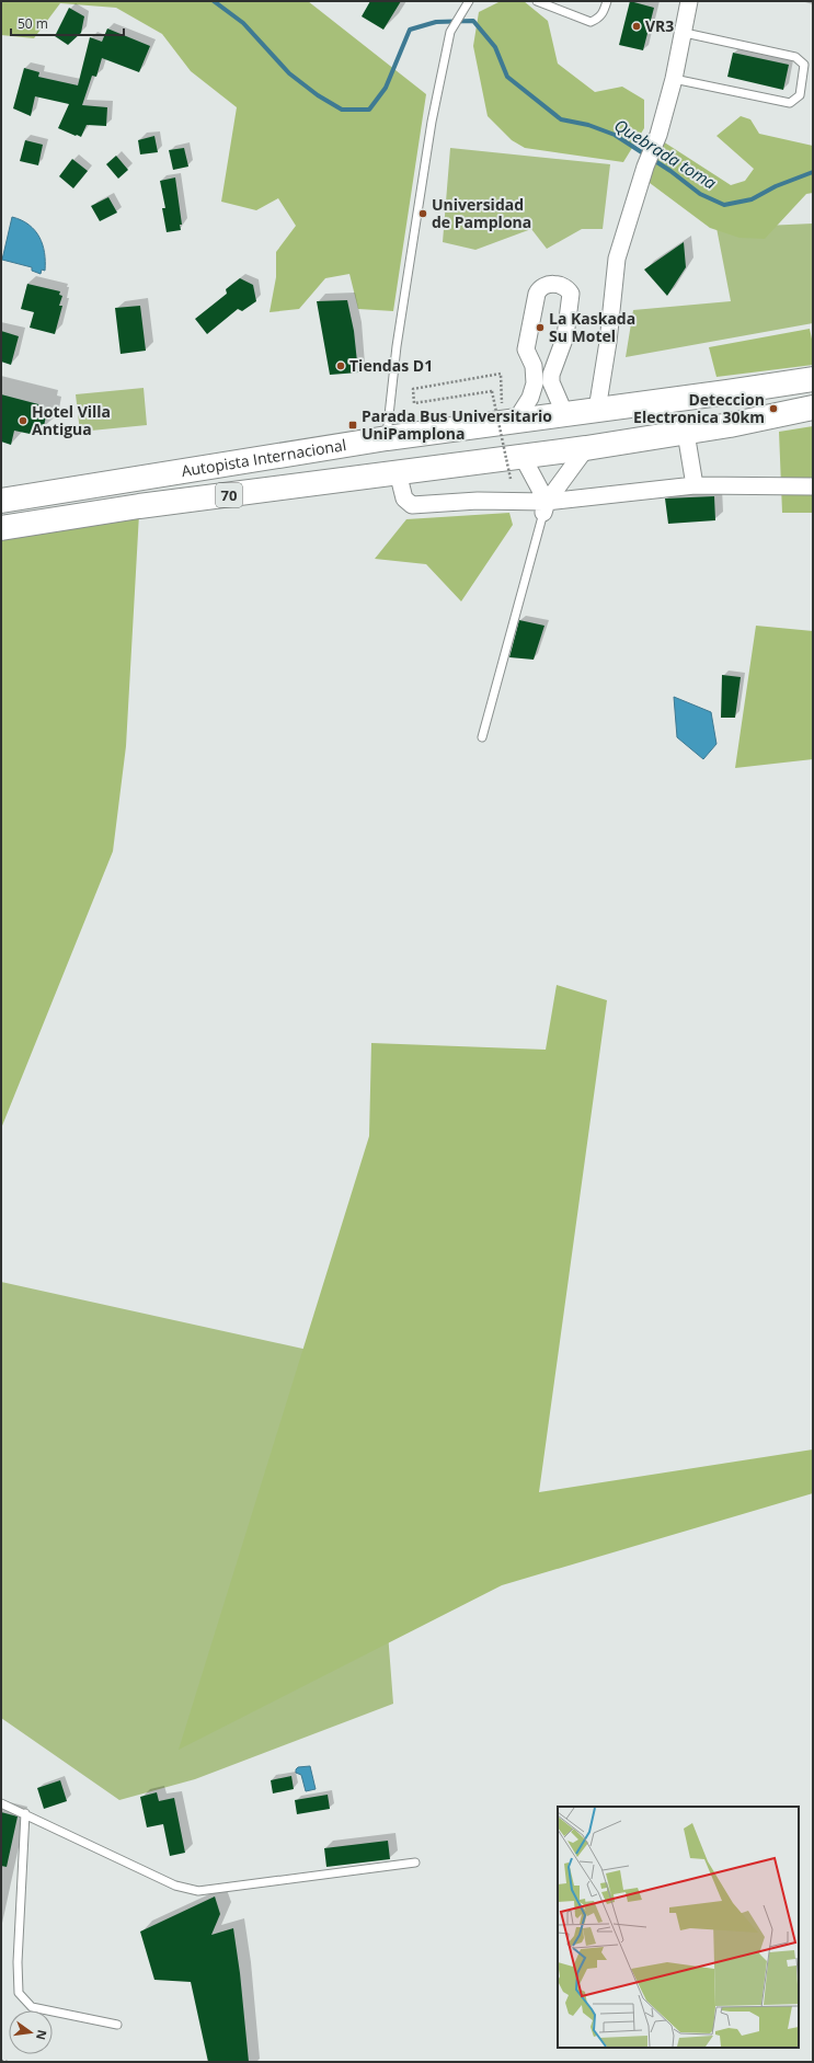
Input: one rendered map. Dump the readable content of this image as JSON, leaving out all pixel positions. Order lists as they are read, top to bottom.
{
  "streets": {
    "highway": ["Autopista Internacional", "70"]
  },
  "water": ["Quebrada toma"],
  "places": {
    "other": [
      "VR3",
      "Universidad de Pamplona",
      "La Kaskada Su Motel",
      "Tiendas D1",
      "Deteccion Electronica 30km",
      "Hotel Villa Antigua"
    ],
    "transit": ["Parada Bus Universitario UniPamplona"]
  },
  "scale_bar": "50 m",
  "north": "right"
}
